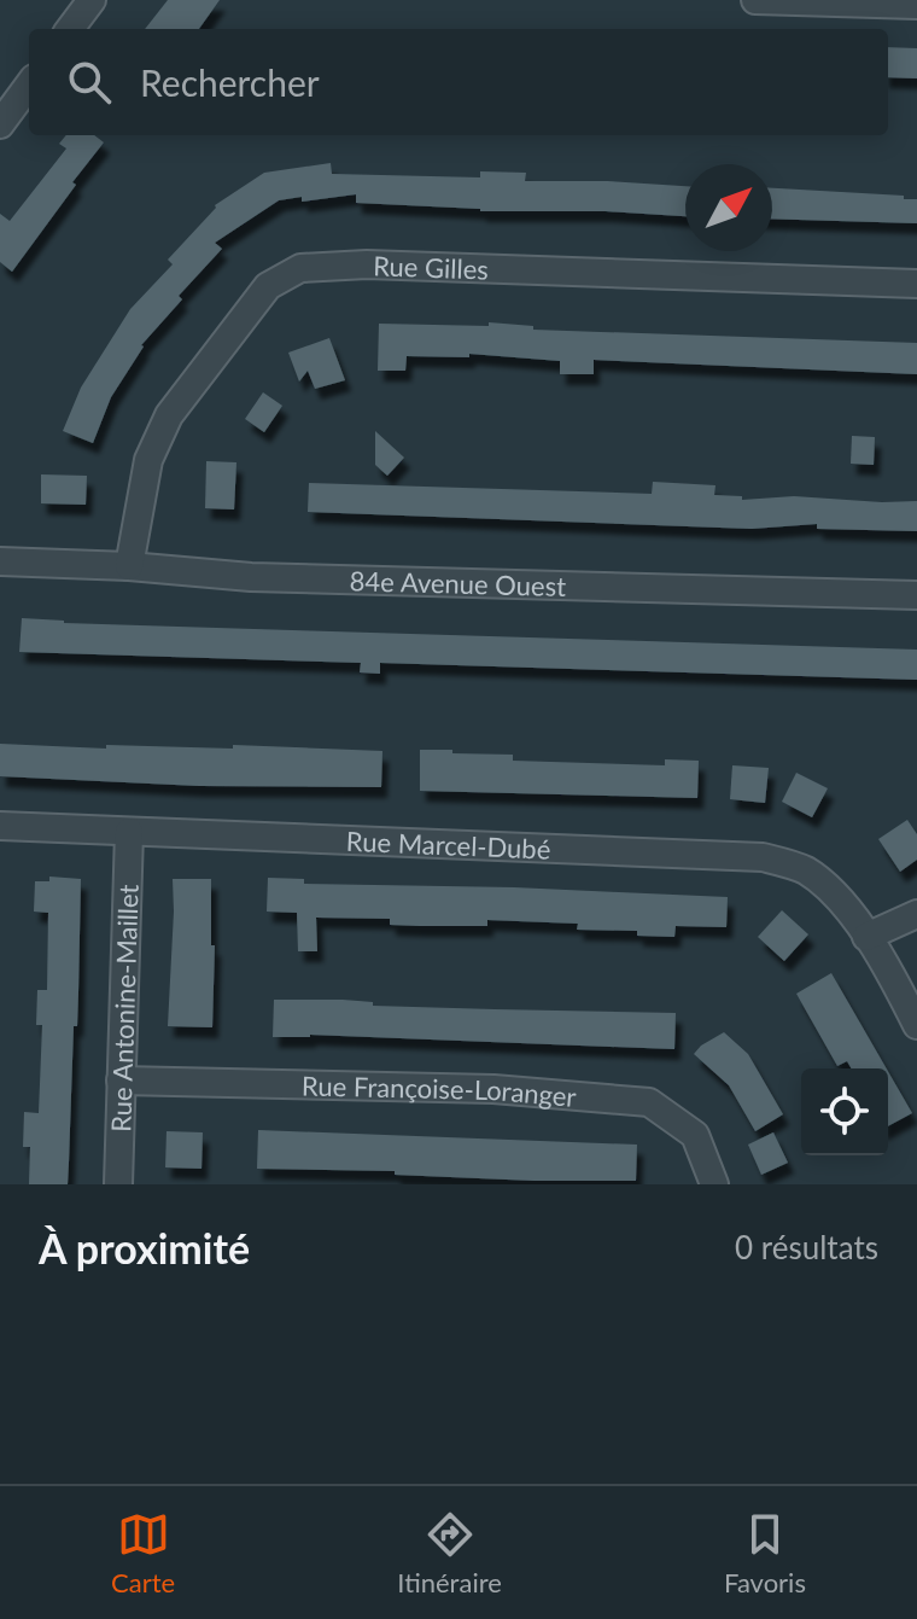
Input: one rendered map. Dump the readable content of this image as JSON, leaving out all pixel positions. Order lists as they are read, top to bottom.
{
  "streets": {
    "street": [
      "Rue Gilles",
      "84e Avenue Ouest",
      "Rue Marcel-Dubé",
      "Rue Antonine-Maillet",
      "Rue Françoise-Loranger"
    ]
  },
  "crossings": [
    ["Rue Gilles", "84e Avenue Ouest"],
    ["Rue Marcel-Dubé", "Rue Antonine-Maillet"],
    ["Rue Antonine-Maillet", "Rue Françoise-Loranger"]
  ],
  "north": "top right",
  "page": {
    "search": "Rechercher",
    "heading": ["À proximité", "0 résultats"],
    "nav": ["Carte", "Itinéraire", "Favoris"]
  }
}
